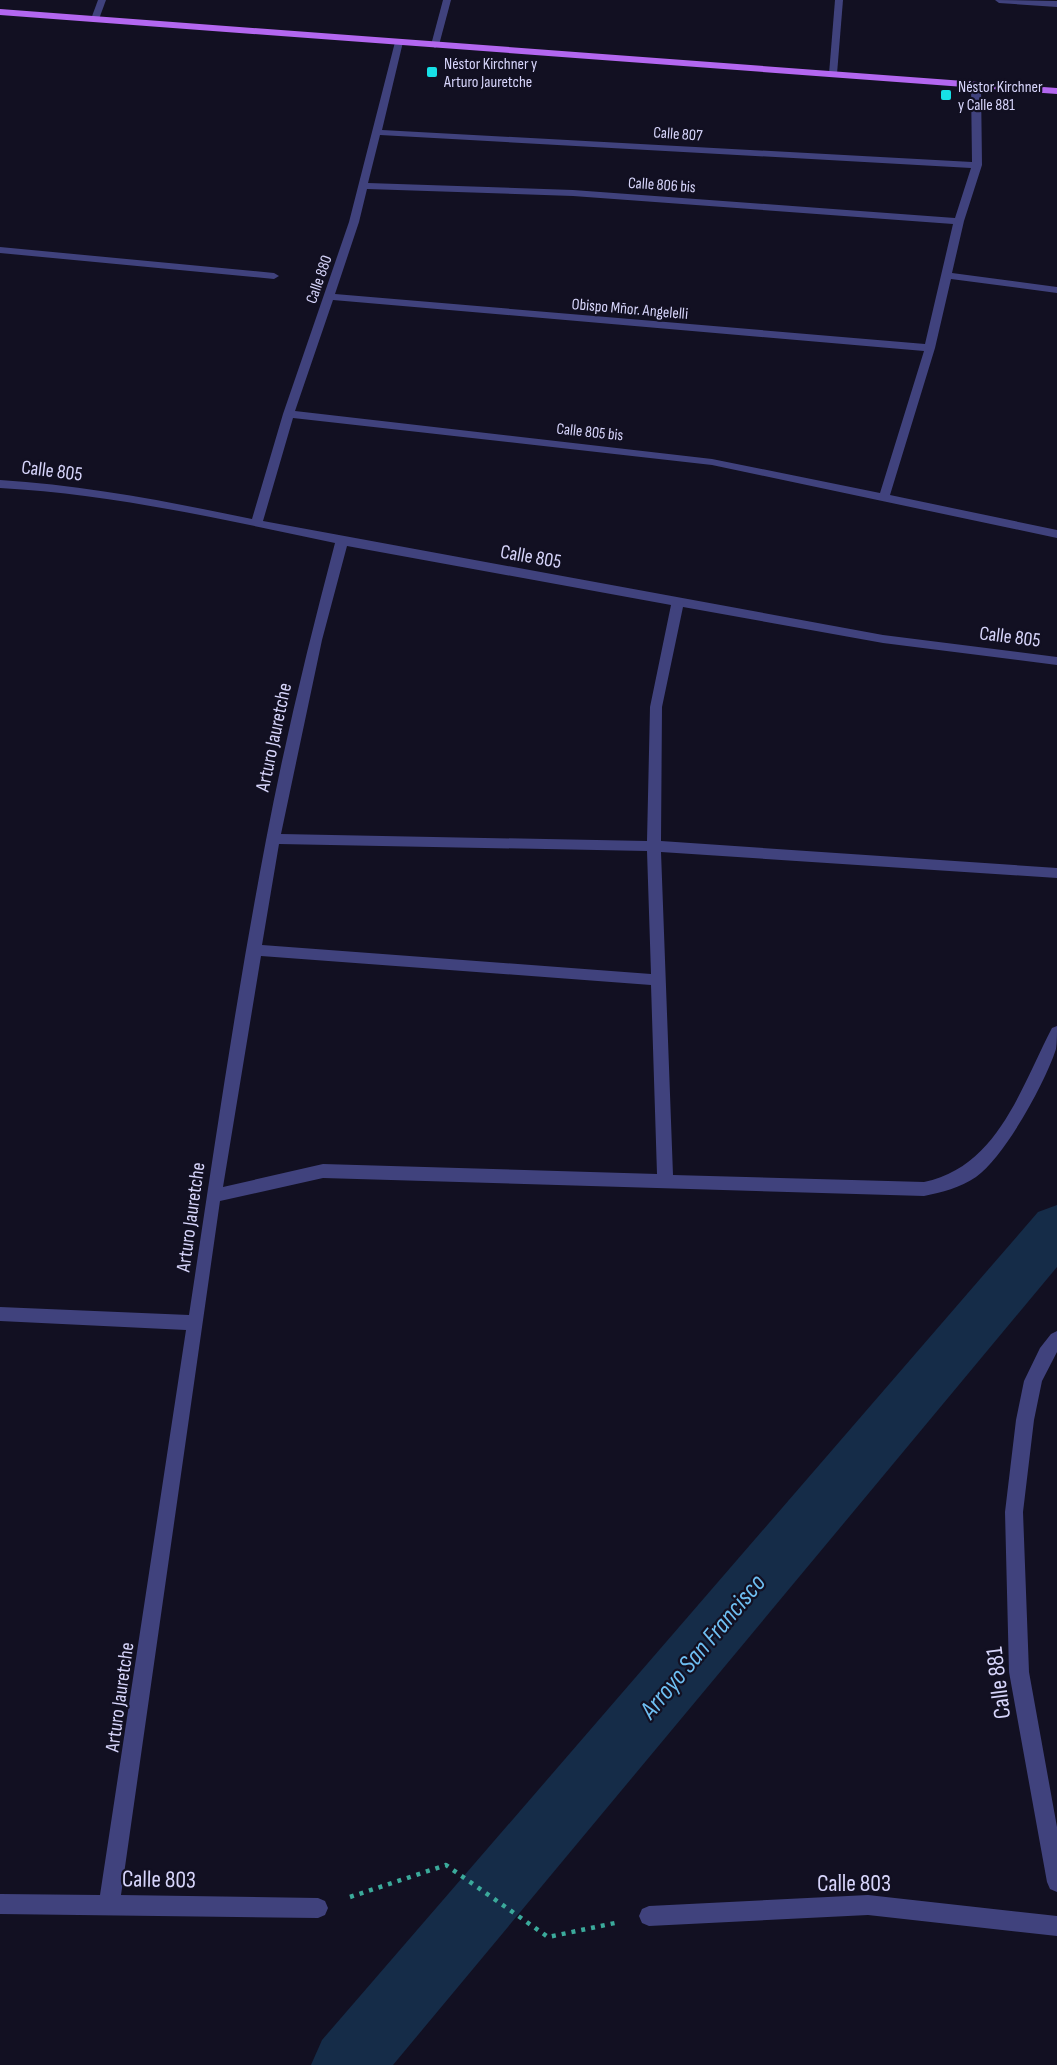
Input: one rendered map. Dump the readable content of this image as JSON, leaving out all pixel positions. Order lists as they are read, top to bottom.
{
  "streets": {
    "street": [
      "Calle 807",
      "Calle 806 bis",
      "Calle 880",
      "Obispo Mñor. Angelelli",
      "Calle 805 bis",
      "Calle 805",
      "Arturo Jauretche",
      "Calle 881",
      "Calle 803"
    ]
  },
  "crossings": [
    ["Calle 807", "Calle 880"],
    ["Calle 806 bis", "Calle 880"],
    ["Calle 880", "Obispo Mñor. Angelelli"],
    ["Calle 880", "Calle 805 bis"],
    ["Calle 880", "Calle 805"],
    ["Calle 805", "Arturo Jauretche"],
    ["Arturo Jauretche", "Calle 803"]
  ],
  "water": ["Arroyo San Francisco"],
  "places": {
    "transit": ["Néstor Kirchner y Arturo Jauretche", "Néstor Kirchner y Calle 881"]
  }
}
